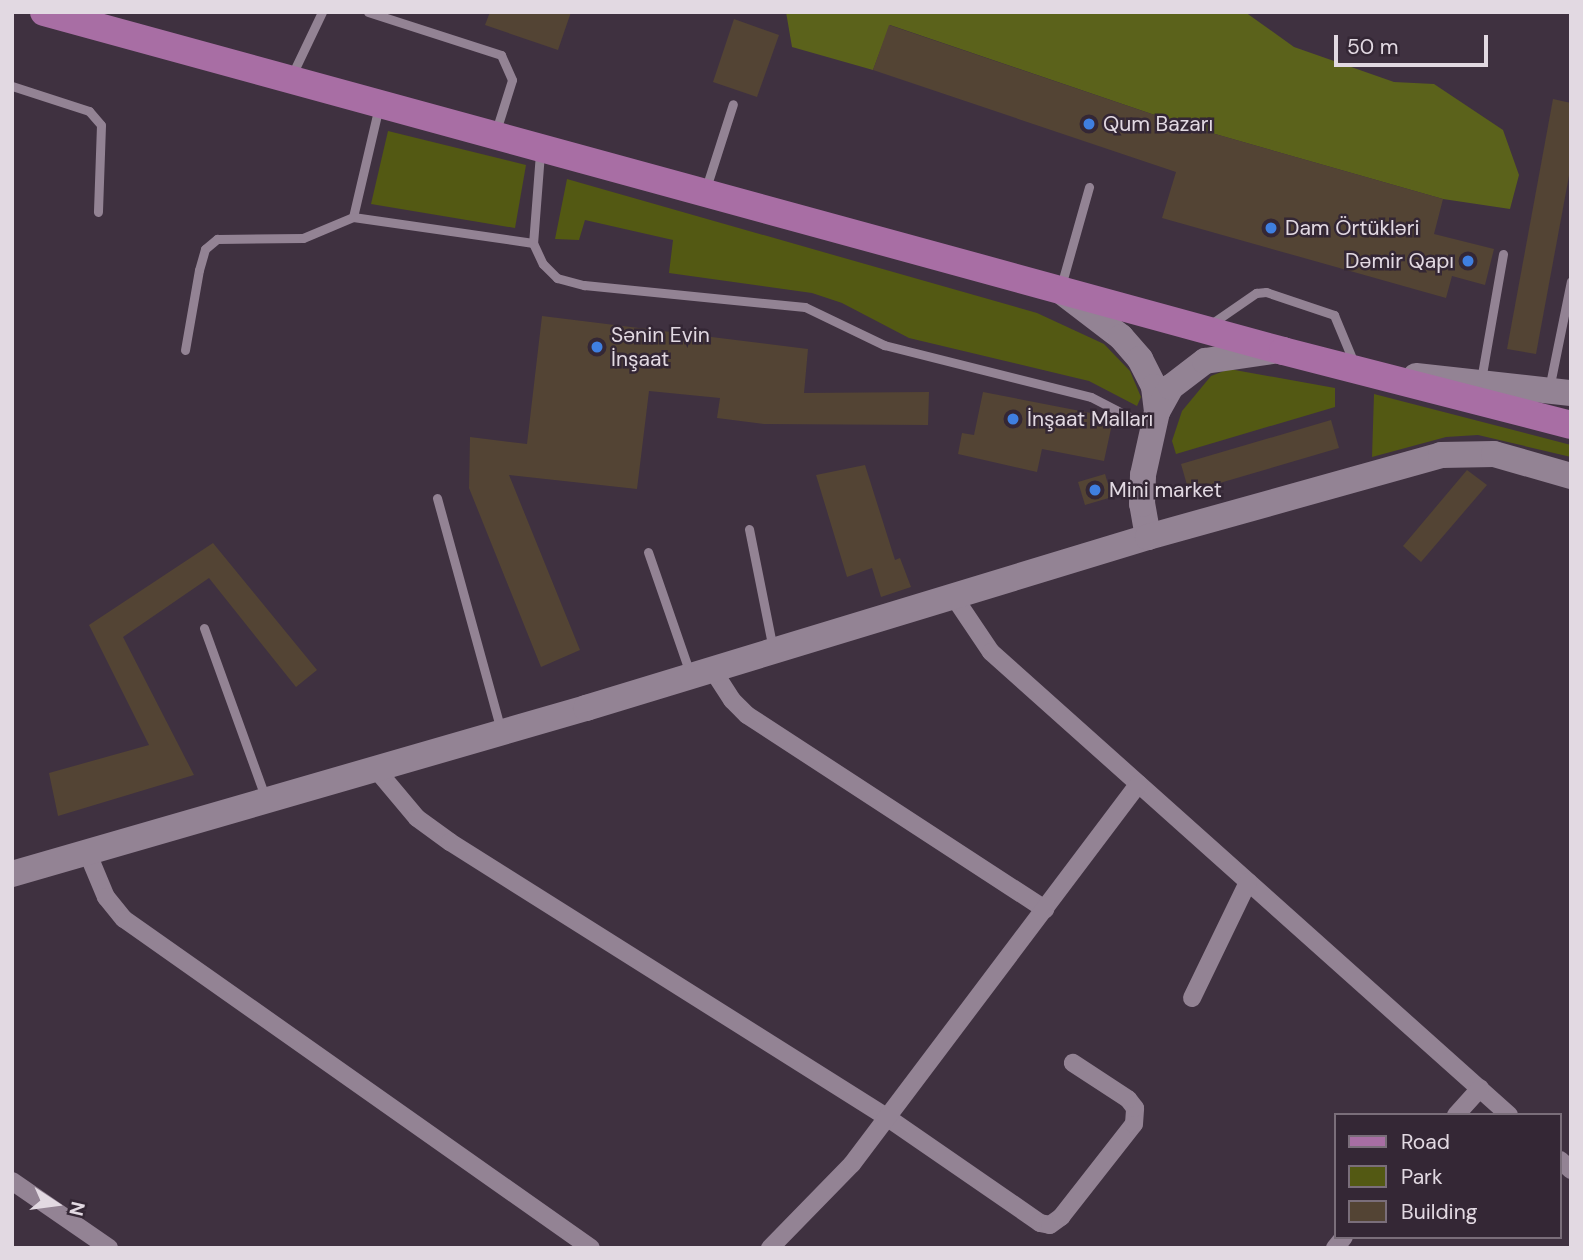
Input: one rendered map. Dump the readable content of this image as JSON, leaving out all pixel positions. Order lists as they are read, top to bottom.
{
  "places": [
    "Qum Bazarı",
    "Dam Örtükləri",
    "Dəmir Qapı",
    "Sənin Evin İnşaat",
    "İnşaat Malları",
    "Mini market"
  ],
  "legend": ["Road", "Park", "Building"],
  "scale_bar": "50 m",
  "north": "right"
}
